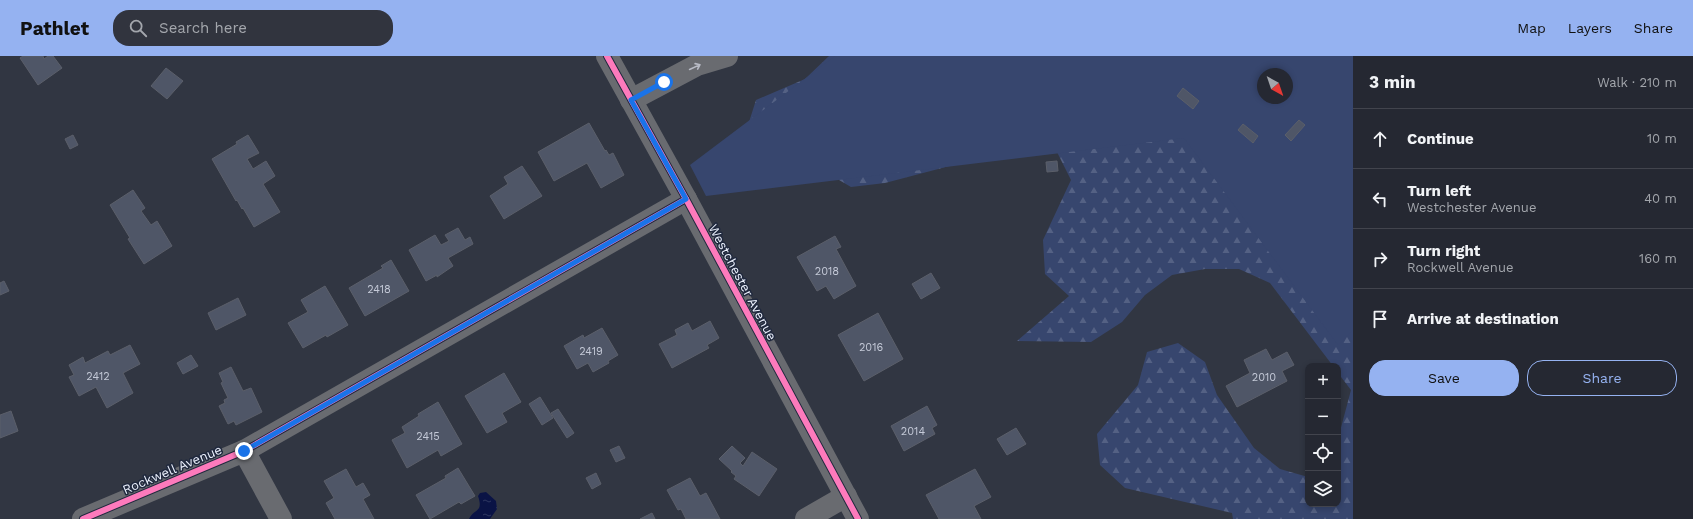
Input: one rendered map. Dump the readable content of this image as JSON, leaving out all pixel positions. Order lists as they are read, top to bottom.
{
  "streets": {
    "street": ["Westchester Avenue", "Rockwell Avenue"]
  },
  "crossings": [
    ["Westchester Avenue", "Rockwell Avenue"]
  ],
  "house_numbers": [
    "2018",
    "2418",
    "2016",
    "2419",
    "2412",
    "2010",
    "2014",
    "2415"
  ],
  "north": "bottom right",
  "page": {
    "header": "Pathlet",
    "search": "Search here",
    "nav": ["Map", "Layers", "Share"],
    "heading": ["3 min", "Walk · 210 m"],
    "list": [
      ["Continue", "10 m"],
      ["Turn left", "Westchester Avenue", "40 m"],
      ["Turn right", "Rockwell Avenue", "160 m"],
      "Arrive at destination"
    ],
    "buttons": ["Save", "Share"],
    "map_buttons": ["+", "−"]
  }
}
